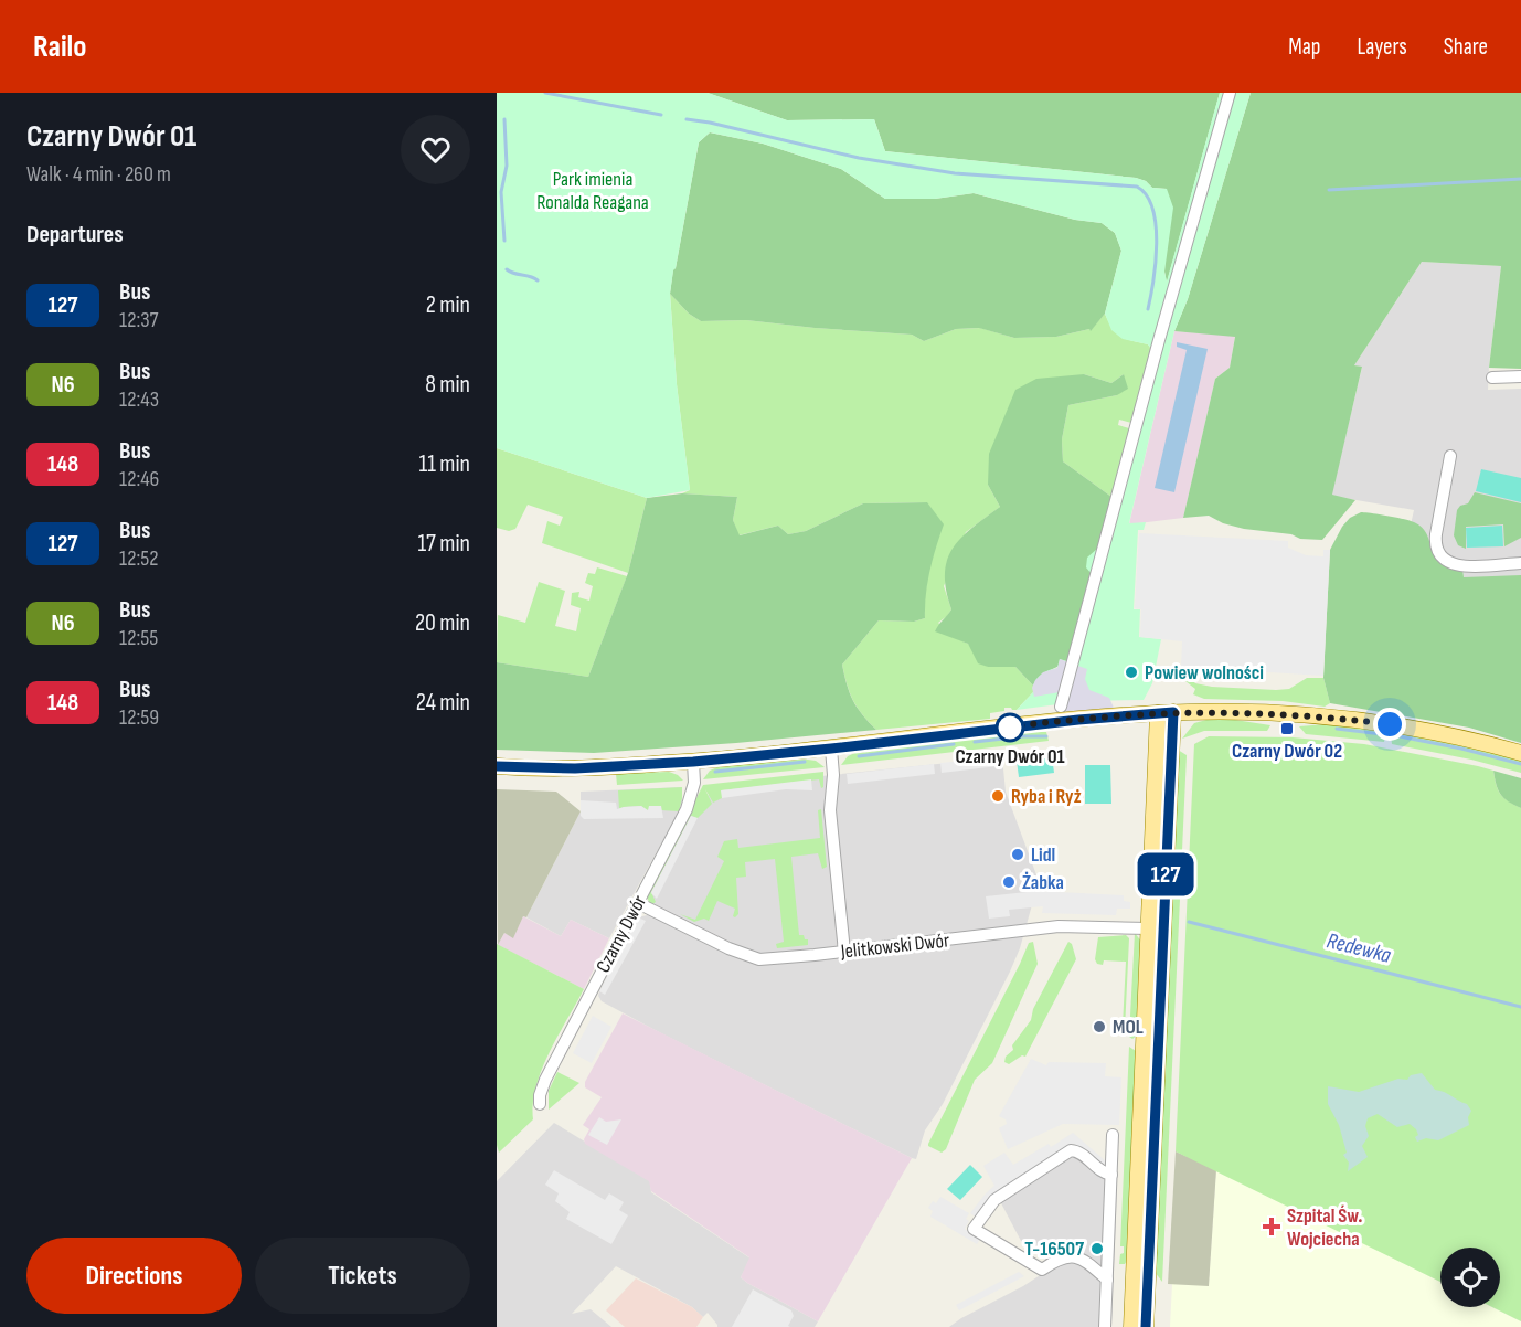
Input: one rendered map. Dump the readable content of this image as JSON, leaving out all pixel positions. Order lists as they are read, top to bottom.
{
  "streets": {
    "street": ["Czarny Dwór", "Jelitkowski Dwór"]
  },
  "crossings": [
    ["Czarny Dwór", "Jelitkowski Dwór"]
  ],
  "water": ["Redewka"],
  "parks": ["Park imienia Ronalda Reagana"],
  "places": {
    "other": [
      "Powiew wolności",
      "Czarny Dwór 01",
      "Ryba i Ryż",
      "Lidl",
      "Żabka",
      "MOL",
      "T-16507"
    ],
    "transit": ["Czarny Dwór 02"],
    "health": ["Szpital Św. Wojciecha"]
  },
  "lines": ["bus line 127"],
  "page": {
    "header": "Railo",
    "nav": ["Map", "Layers", "Share"],
    "heading": [
      ["Czarny Dwór 01", "Walk · 4 min · 260 m"],
      "Departures"
    ],
    "on_map": "127",
    "list": [
      {
        "mark": "127",
        "name": "Bus",
        "note": "12:37",
        "value": "2 min"
      },
      {
        "mark": "N6",
        "name": "Bus",
        "note": "12:43",
        "value": "8 min"
      },
      {
        "mark": "148",
        "name": "Bus",
        "note": "12:46",
        "value": "11 min"
      },
      {
        "mark": "127",
        "name": "Bus",
        "note": "12:52",
        "value": "17 min"
      },
      {
        "mark": "N6",
        "name": "Bus",
        "note": "12:55",
        "value": "20 min"
      },
      {
        "mark": "148",
        "name": "Bus",
        "note": "12:59",
        "value": "24 min"
      }
    ],
    "buttons": ["Directions", "Tickets"]
  }
}
